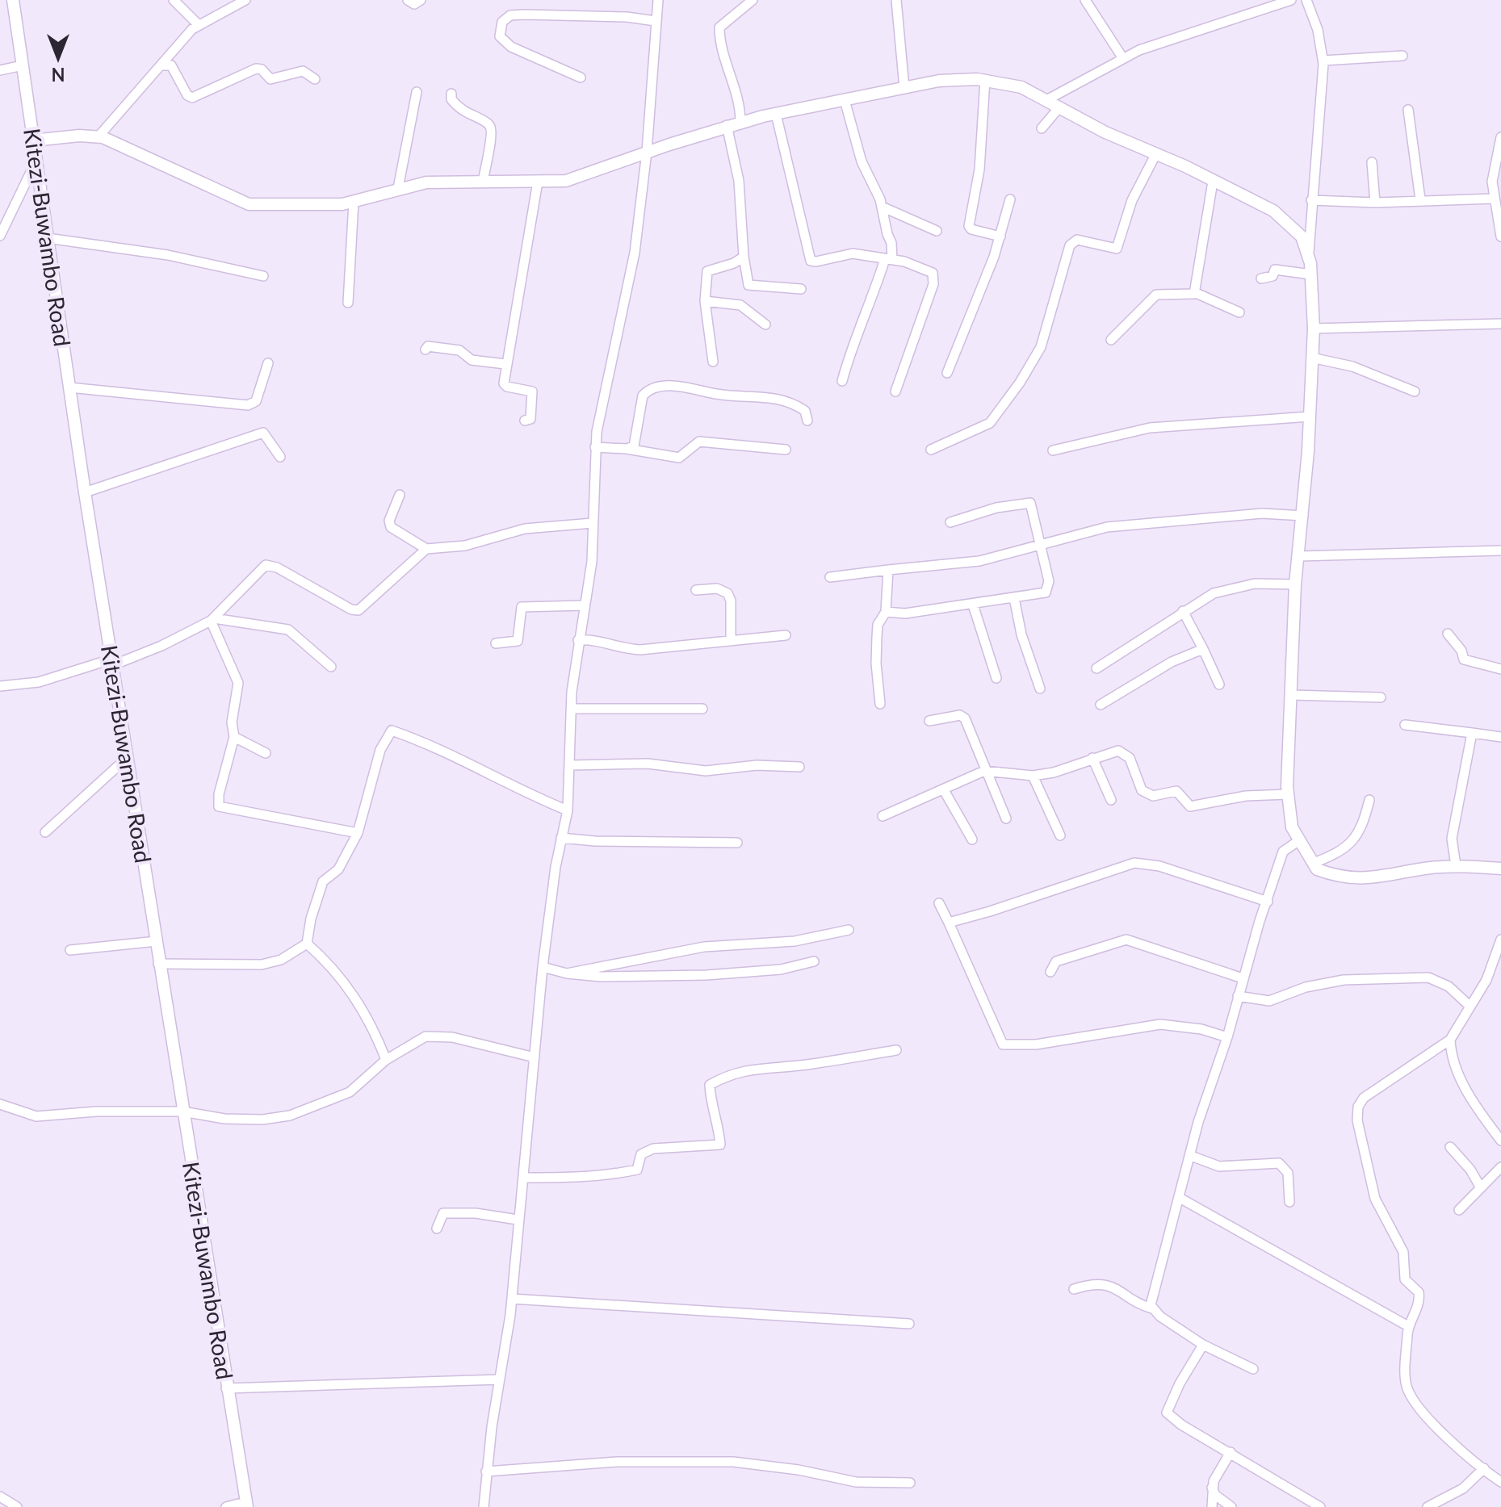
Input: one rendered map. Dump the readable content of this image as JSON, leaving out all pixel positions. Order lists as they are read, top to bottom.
{
  "streets": {
    "street": ["Kitezi-Buwambo Road"]
  },
  "north": "bottom"
}
